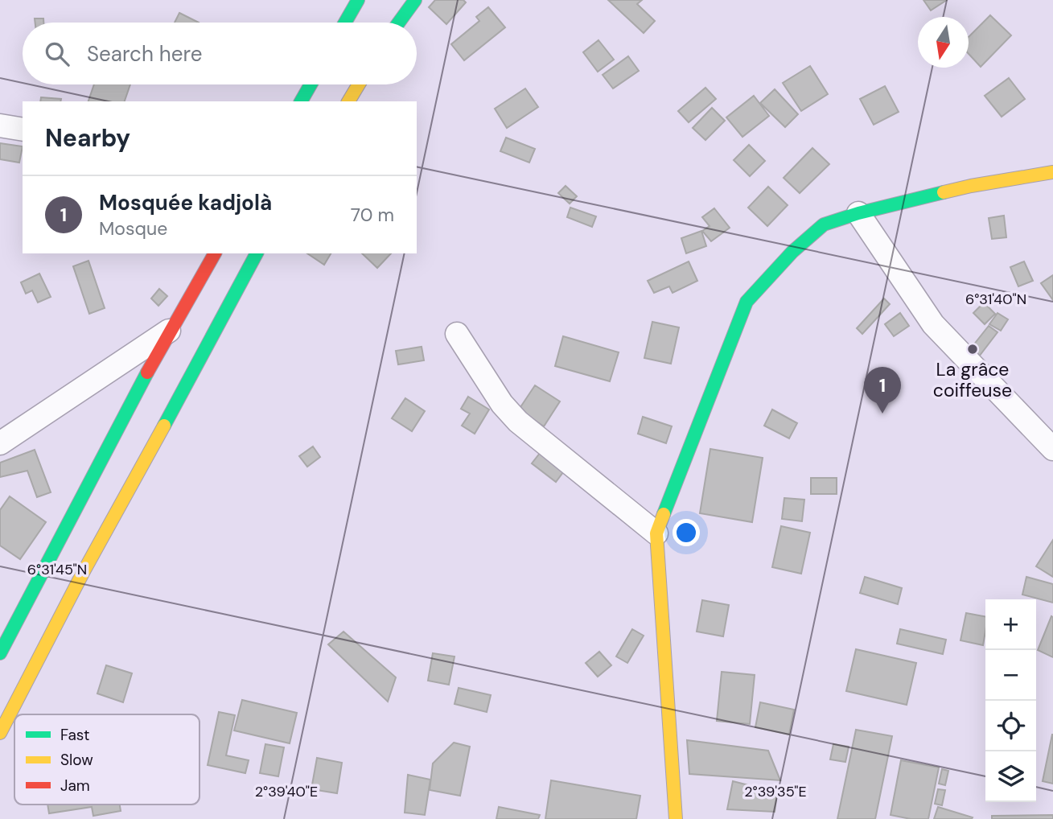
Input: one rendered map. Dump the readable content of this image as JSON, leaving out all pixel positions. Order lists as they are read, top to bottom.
{
  "places": ["La grâce coiffeuse"],
  "legend": ["Fast", "Slow", "Jam"],
  "north": "bottom",
  "page": {
    "search": "Search here",
    "heading": "Nearby",
    "list": [
      {
        "mark": "1",
        "name": "Mosquée kadjolà",
        "note": "Mosque",
        "value": "70 m"
      }
    ],
    "pins": "1",
    "map_buttons": ["+", "−"]
  },
  "coordinates": [
    "6°31'40\"N",
    "6°31'45\"N",
    "2°39'40\"E",
    "2°39'35\"E"
  ]
}
